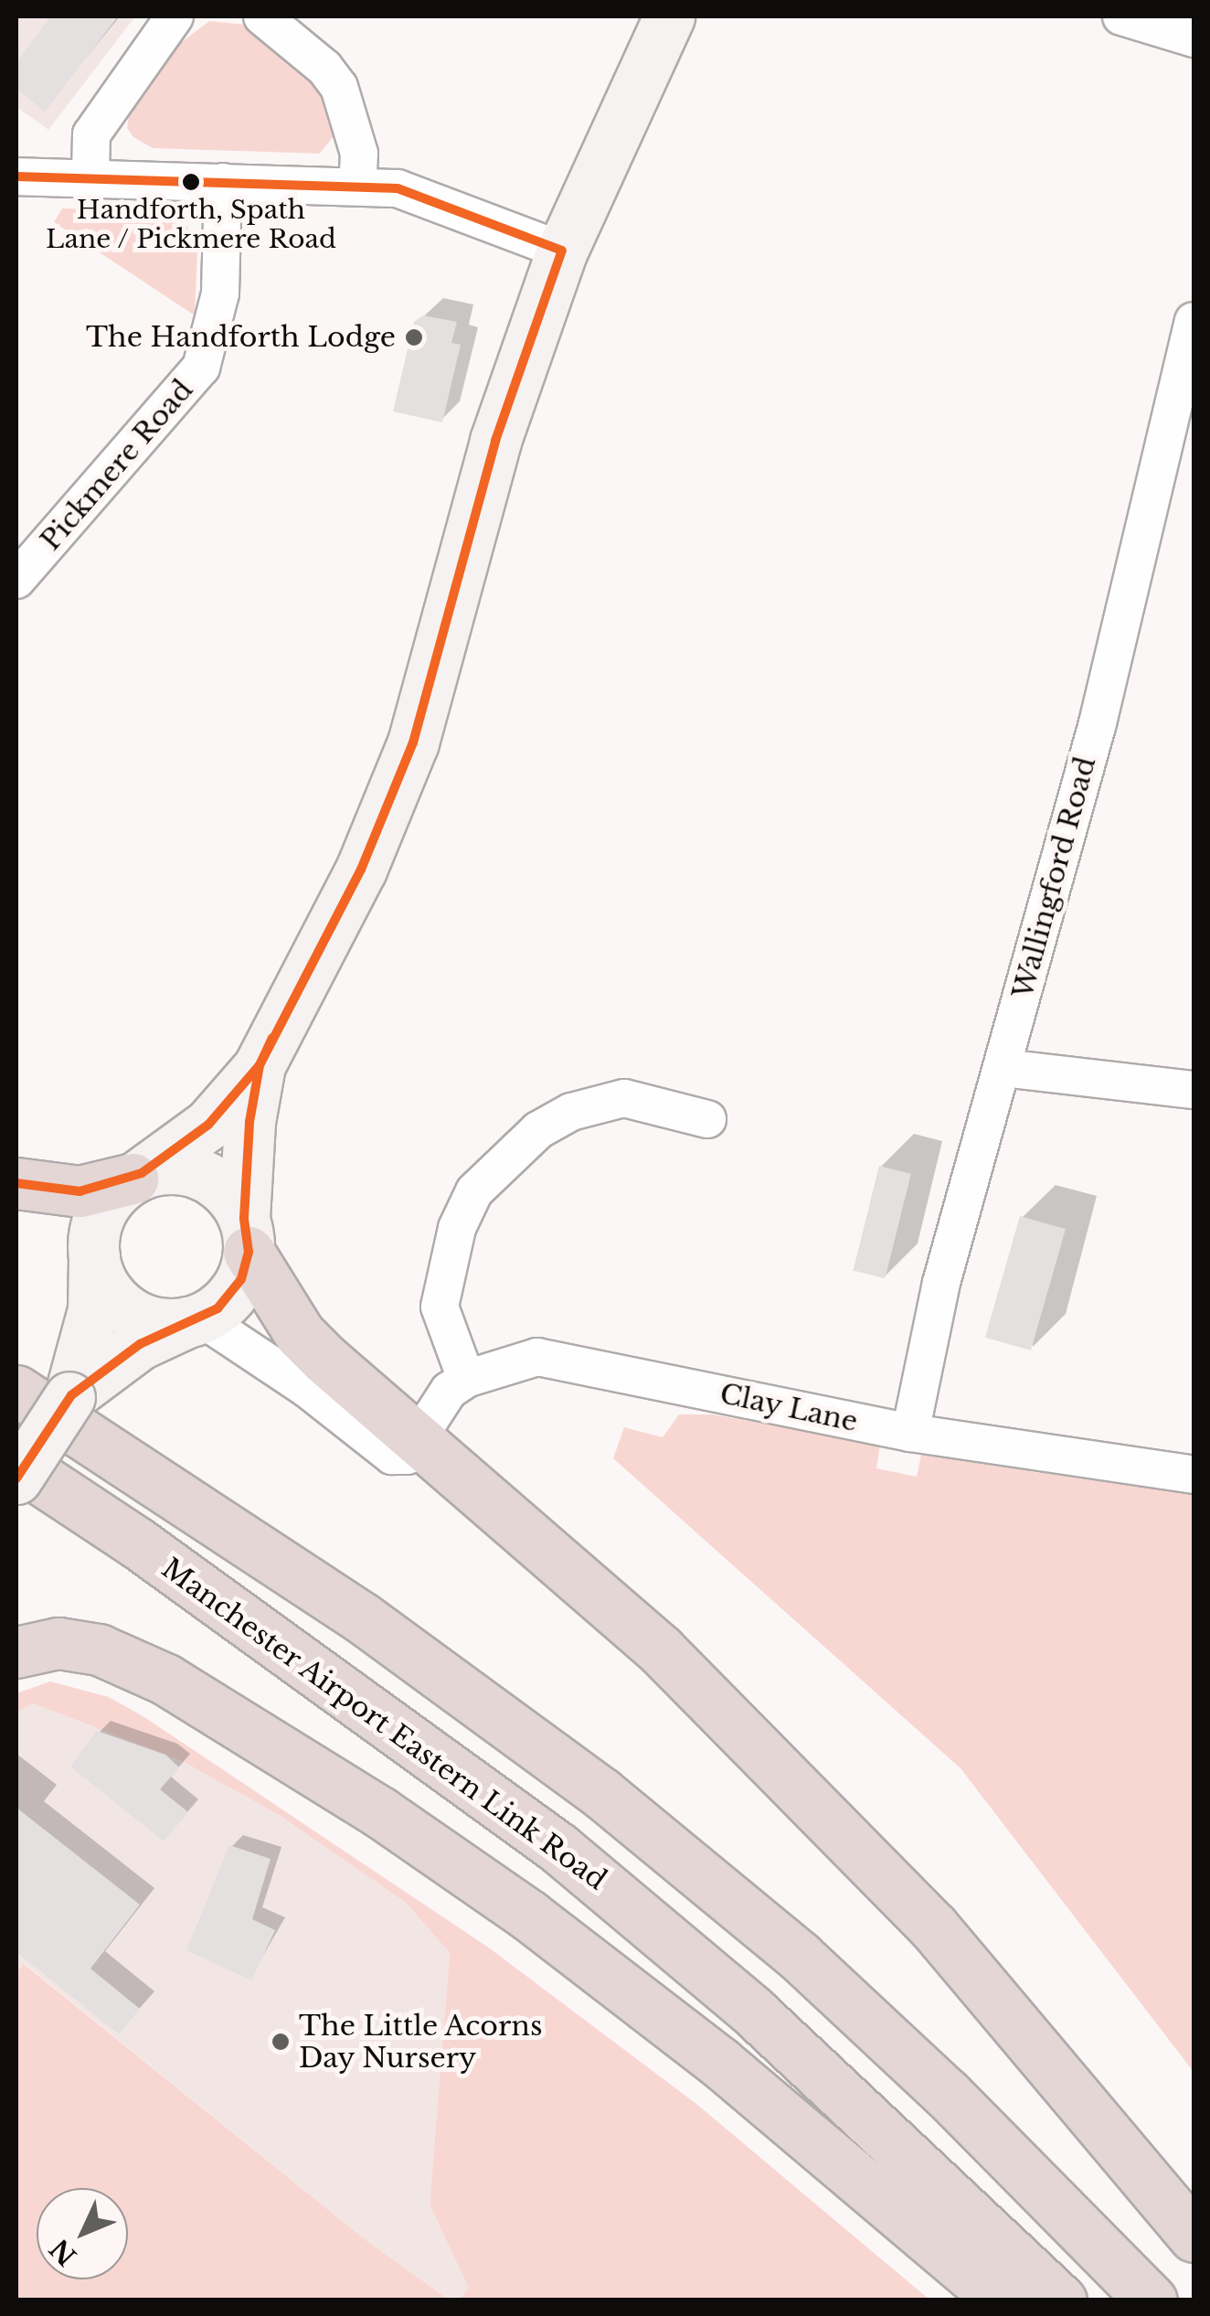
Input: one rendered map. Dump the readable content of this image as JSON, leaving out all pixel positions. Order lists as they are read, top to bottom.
{
  "streets": {
    "highway": ["Manchester Airport Eastern Link Road"],
    "street": ["Pickmere Road", "Wallingford Road", "Clay Lane"]
  },
  "crossings": [
    ["Wallingford Road", "Clay Lane"]
  ],
  "places": ["Handforth, Spath Lane / Pickmere Road", "The Handforth Lodge", "The Little Acorns Day Nursery"],
  "north": "bottom left"
}
